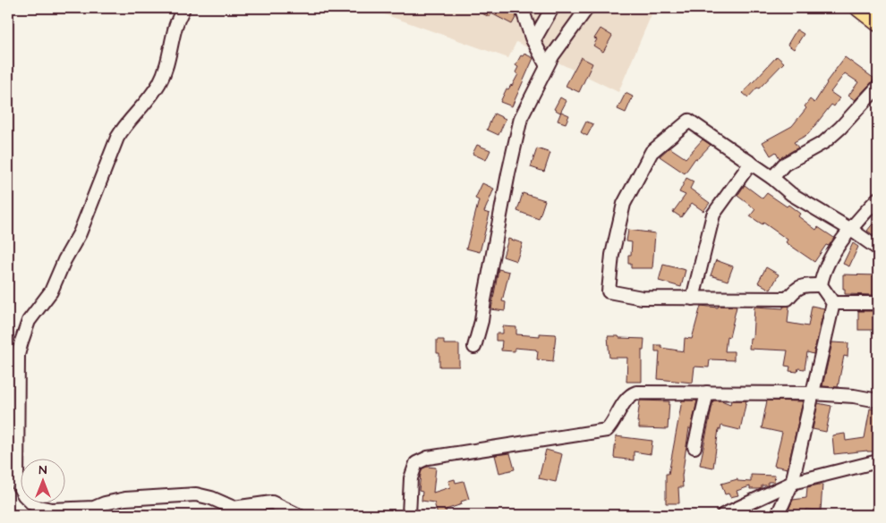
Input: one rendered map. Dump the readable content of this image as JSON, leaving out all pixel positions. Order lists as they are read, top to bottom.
{
  "north": "top"
}
